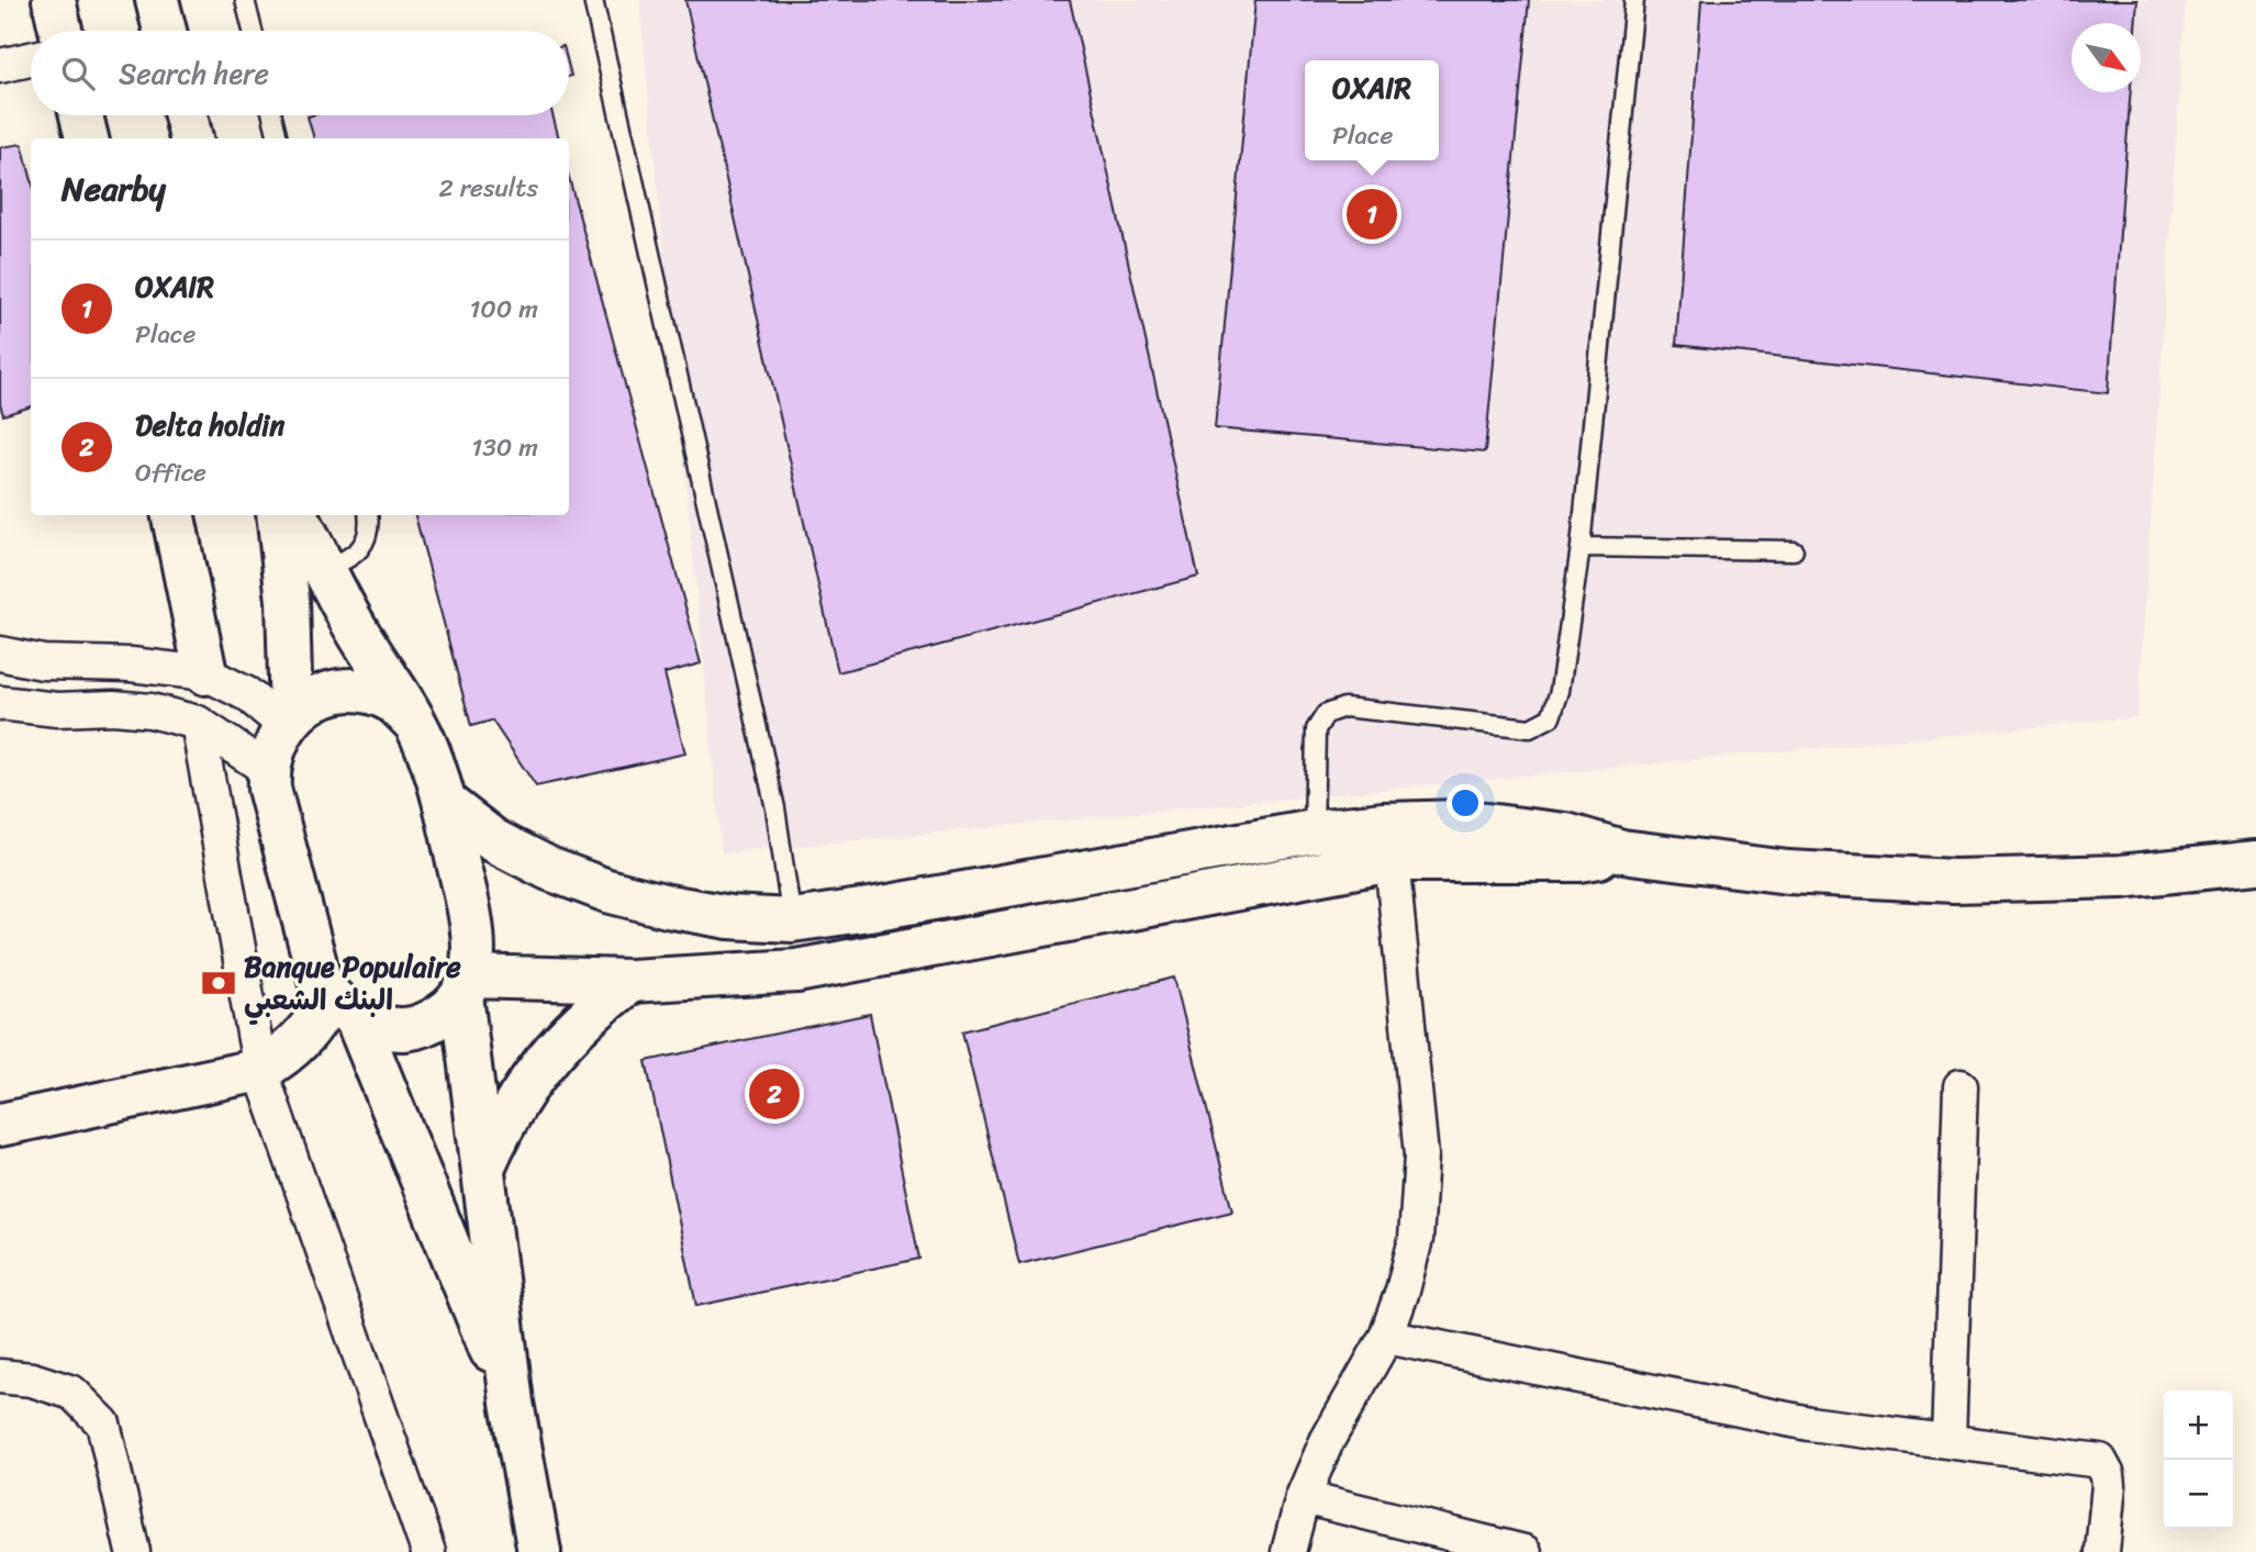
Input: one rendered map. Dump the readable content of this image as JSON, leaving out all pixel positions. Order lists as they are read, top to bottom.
{
  "places": {
    "bank": ["Banque Populaire البنك الشعبي"]
  },
  "north": "bottom right",
  "page": {
    "search": "Search here",
    "popup": ["OXAIR", "Place"],
    "heading": ["Nearby", "2 results"],
    "pins": ["1", "2"],
    "list": [
      {
        "mark": "1",
        "name": "OXAIR",
        "note": "Place",
        "value": "100 m"
      },
      {
        "mark": "2",
        "name": "Delta holdin",
        "note": "Office",
        "value": "130 m"
      }
    ],
    "map_buttons": ["+", "−"]
  }
}
